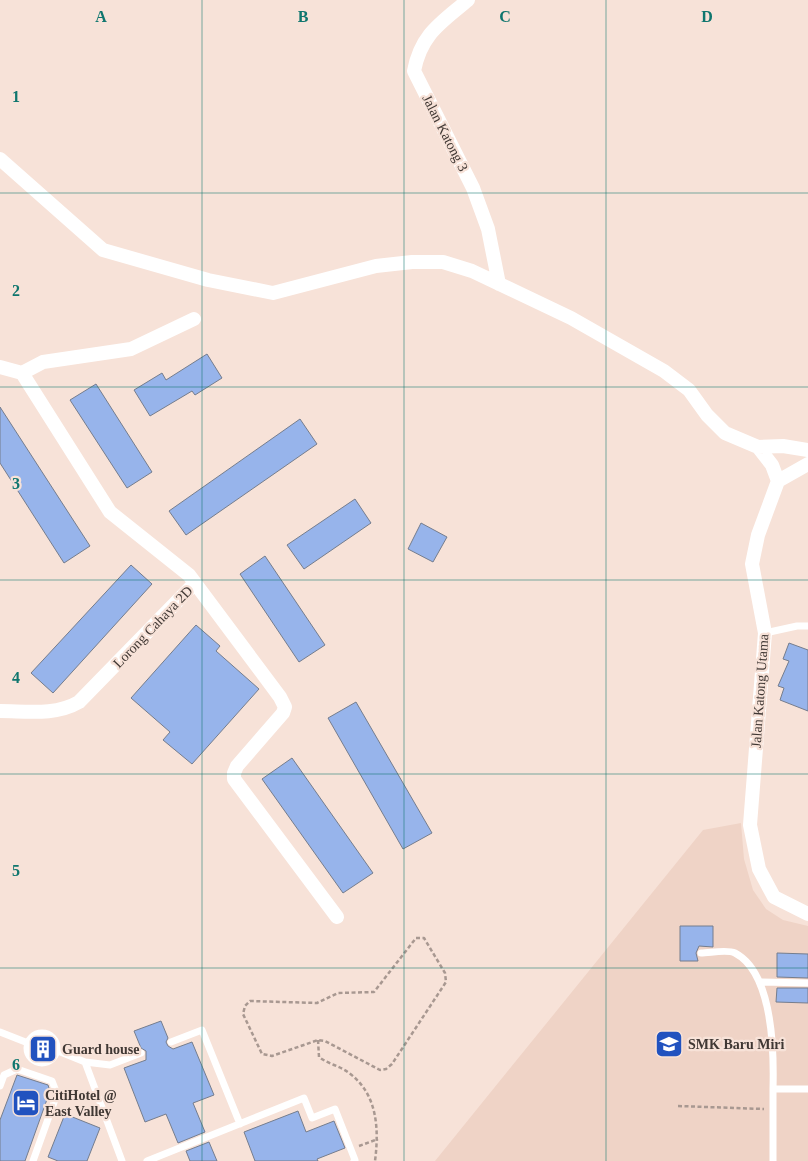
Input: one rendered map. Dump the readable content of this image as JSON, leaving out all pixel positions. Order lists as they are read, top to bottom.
{
  "streets": {
    "street": ["Jalan Katong 3", "Lorong Cahaya 2D", "Jalan Katong Utama"]
  },
  "places": {
    "school or university": ["SMK Baru Miri"],
    "building": ["Guard house"],
    "hotel": ["CitiHotel @ East Valley"]
  },
  "grid": {
    "columns": [
      "A",
      "B",
      "C",
      "D"
    ],
    "rows": [
      "1",
      "2",
      "3",
      "4",
      "5",
      "6"
    ]
  }
}
